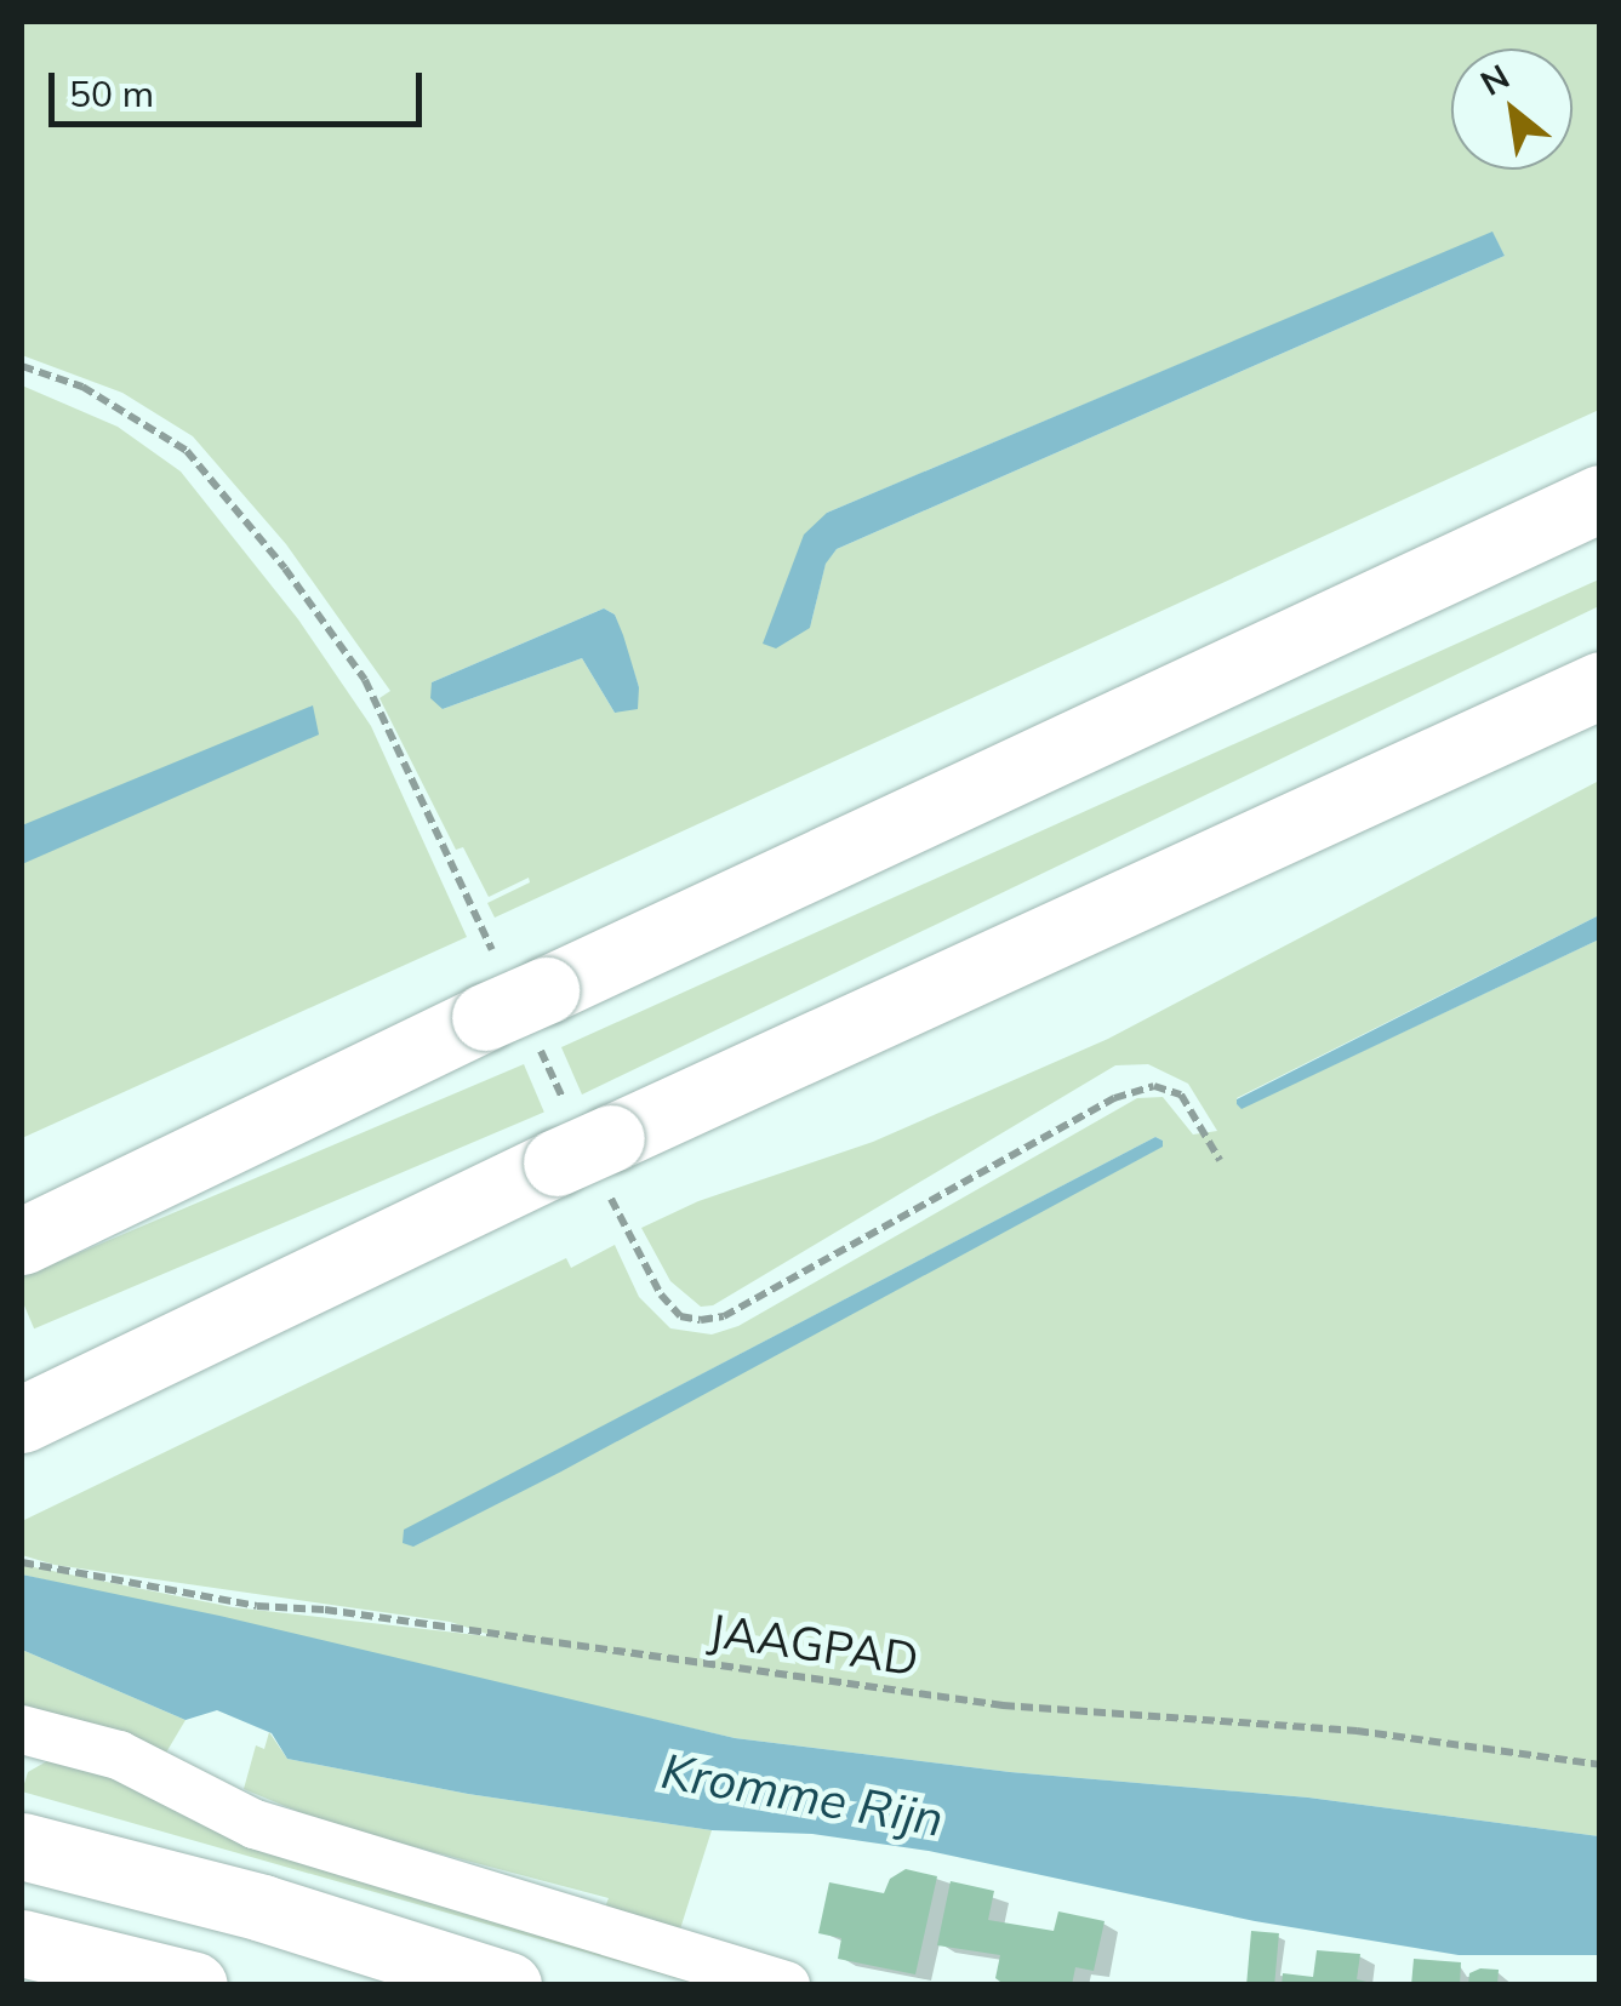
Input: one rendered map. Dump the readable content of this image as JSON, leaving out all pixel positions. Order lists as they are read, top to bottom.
{
  "streets": {
    "path": ["JAAGPAD"]
  },
  "water": ["Kromme Rijn"],
  "scale_bar": "50 m",
  "north": "top left"
}
